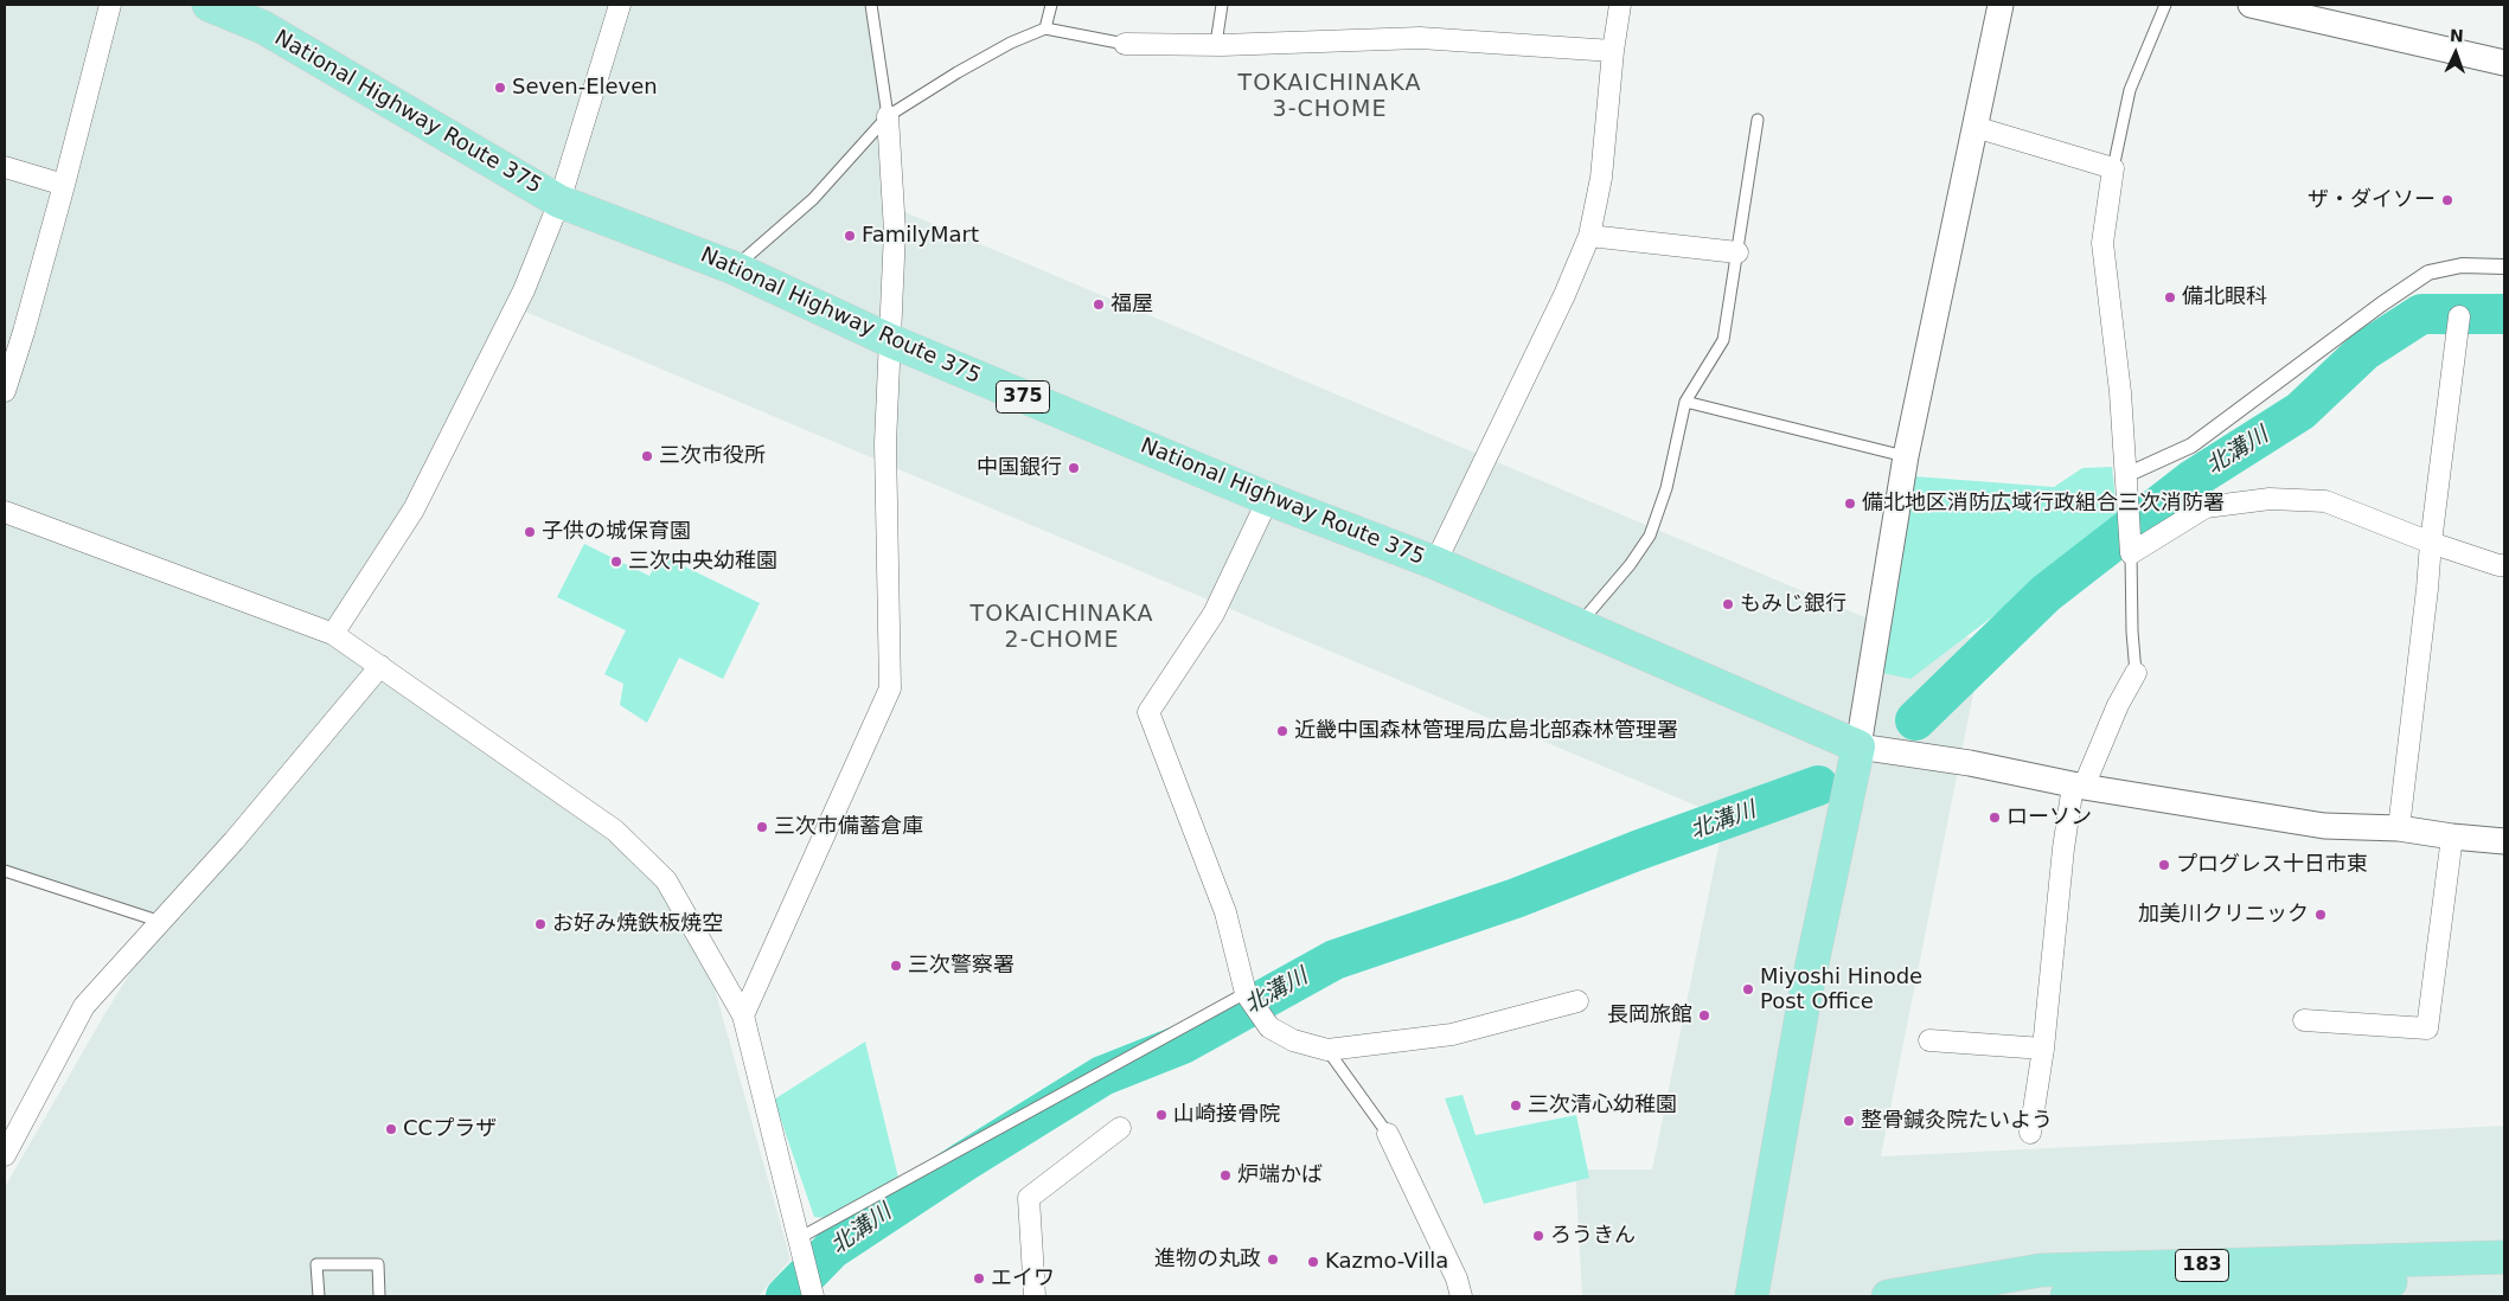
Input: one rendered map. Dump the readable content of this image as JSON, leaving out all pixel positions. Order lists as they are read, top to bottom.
{
  "streets": {
    "highway": ["National Highway Route 375", "375", "183"]
  },
  "districts": ["TOKAICHINAKA 3-CHOME", "TOKAICHINAKA 2-CHOME"],
  "water": ["北溝川"],
  "places": [
    "Seven-Eleven",
    "ザ・ダイソー",
    "FamilyMart",
    "備北眼科",
    "福屋",
    "三次市役所",
    "中国銀行",
    "備北地区消防広域行政組合三次消防署",
    "子供の城保育園",
    "三次中央幼稚園",
    "もみじ銀行",
    "近畿中国森林管理局広島北部森林管理署",
    "ローソン",
    "三次市備蓄倉庫",
    "プログレス十日市東",
    "加美川クリニック",
    "お好み焼鉄板焼空",
    "三次警察署",
    "Miyoshi Hinode Post Office",
    "長岡旅館",
    "三次清心幼稚園",
    "山崎接骨院",
    "整骨鍼灸院たいよう",
    "CCプラザ",
    "炉端かば",
    "ろうきん",
    "進物の丸政",
    "Kazmo-Villa",
    "エイワ"
  ],
  "north": "top"
}
